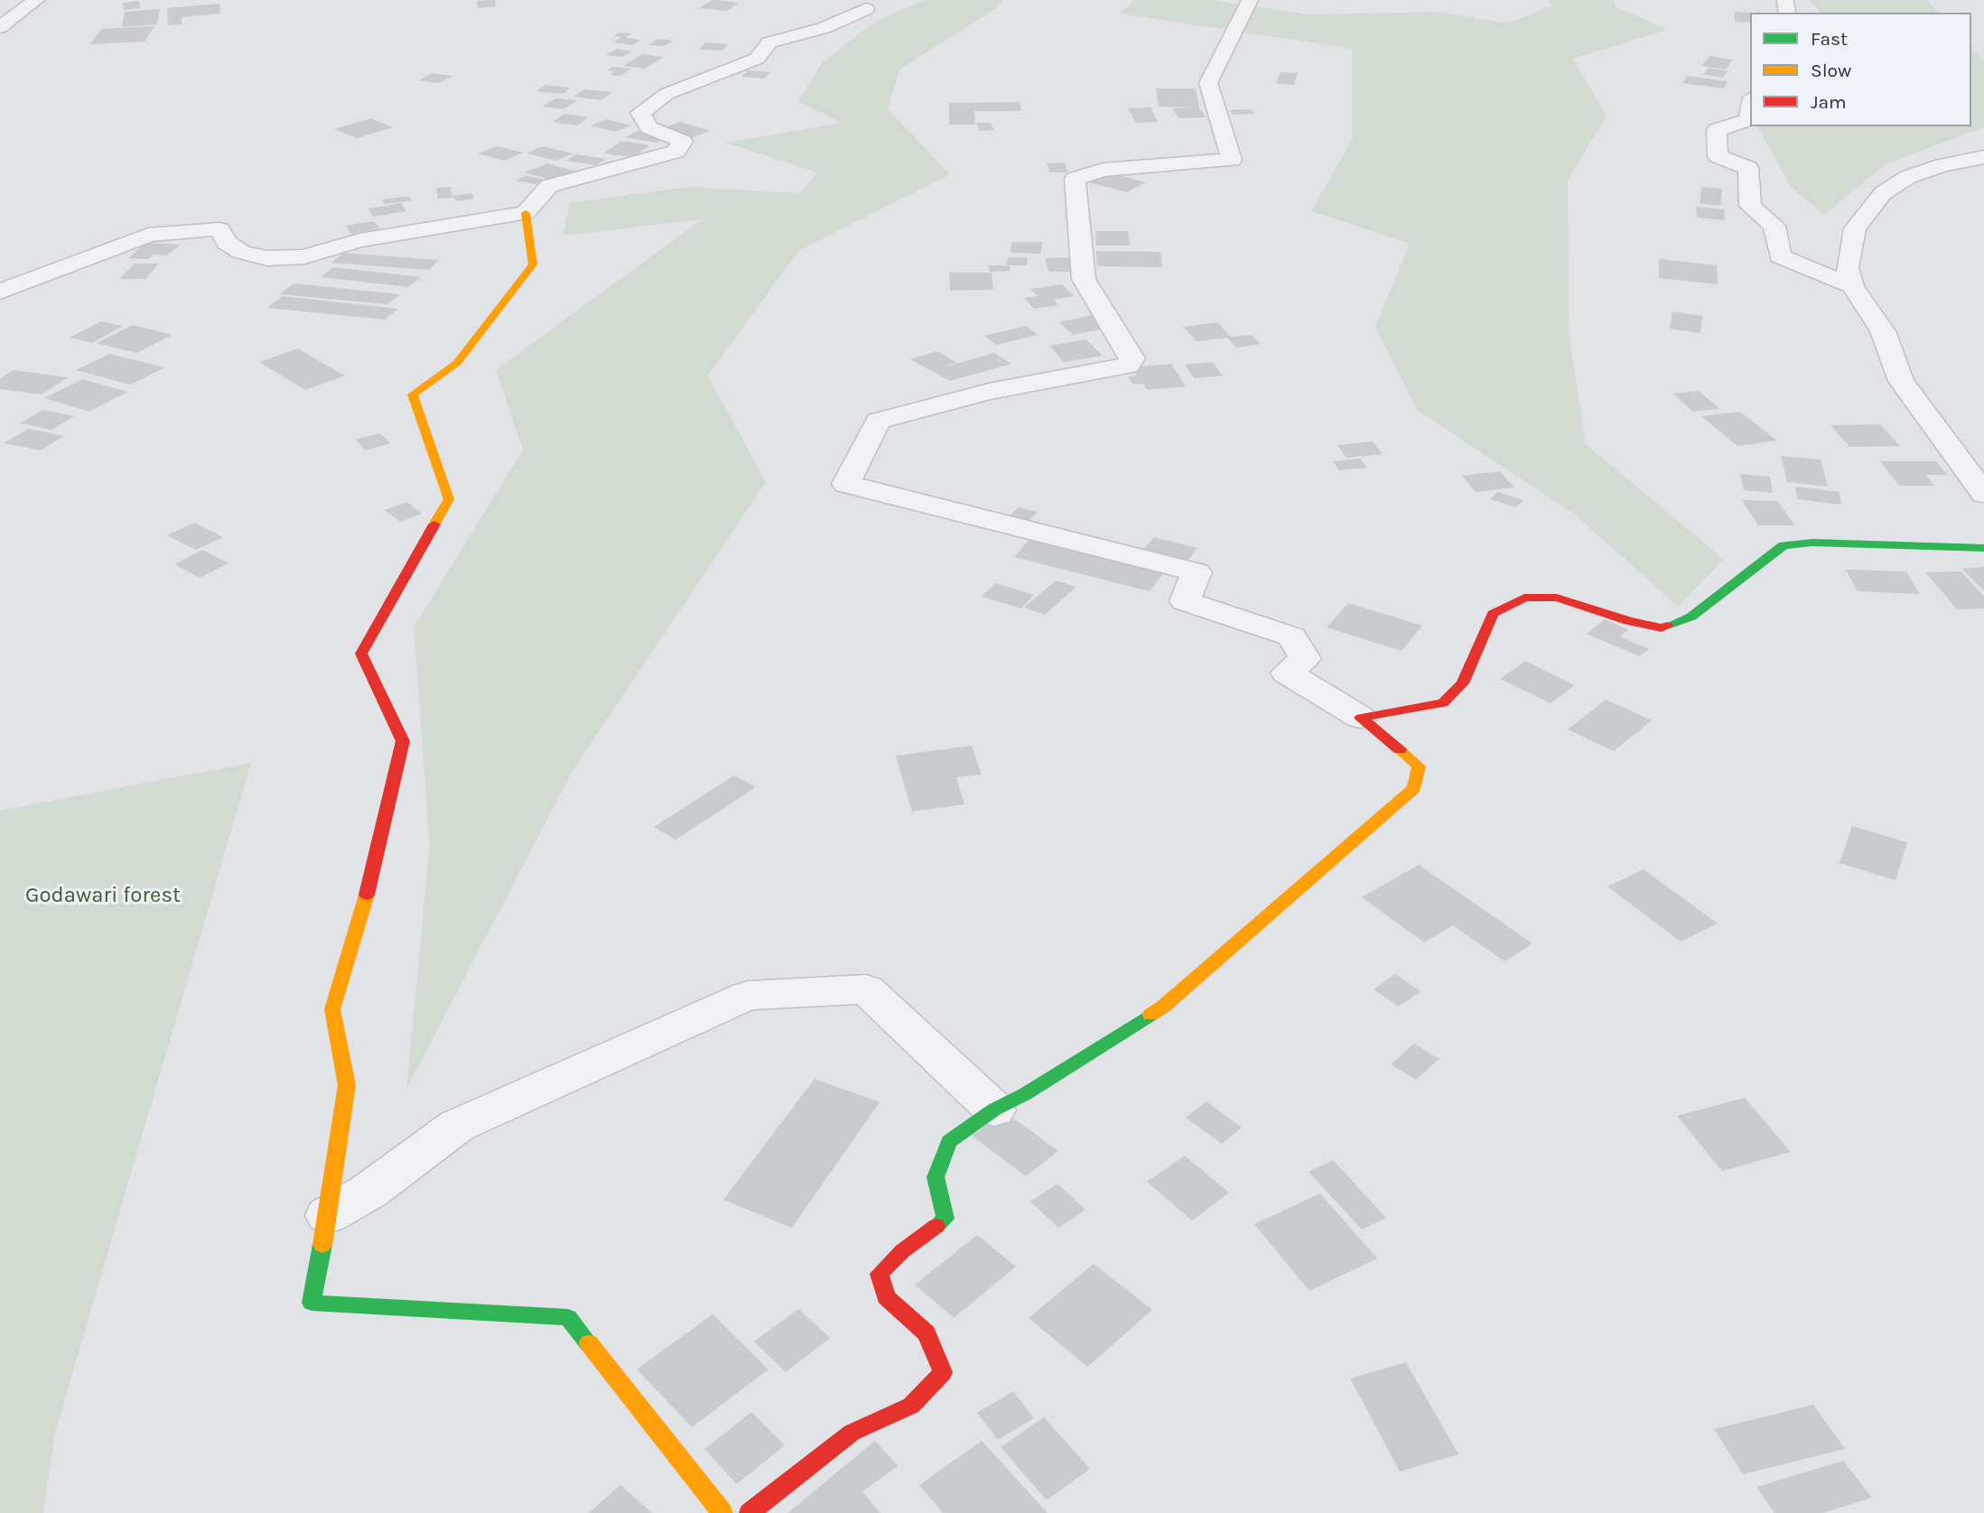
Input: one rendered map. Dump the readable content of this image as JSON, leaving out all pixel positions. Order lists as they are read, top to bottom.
{
  "parks": ["Godawari forest"],
  "legend": ["Fast", "Slow", "Jam"]
}
